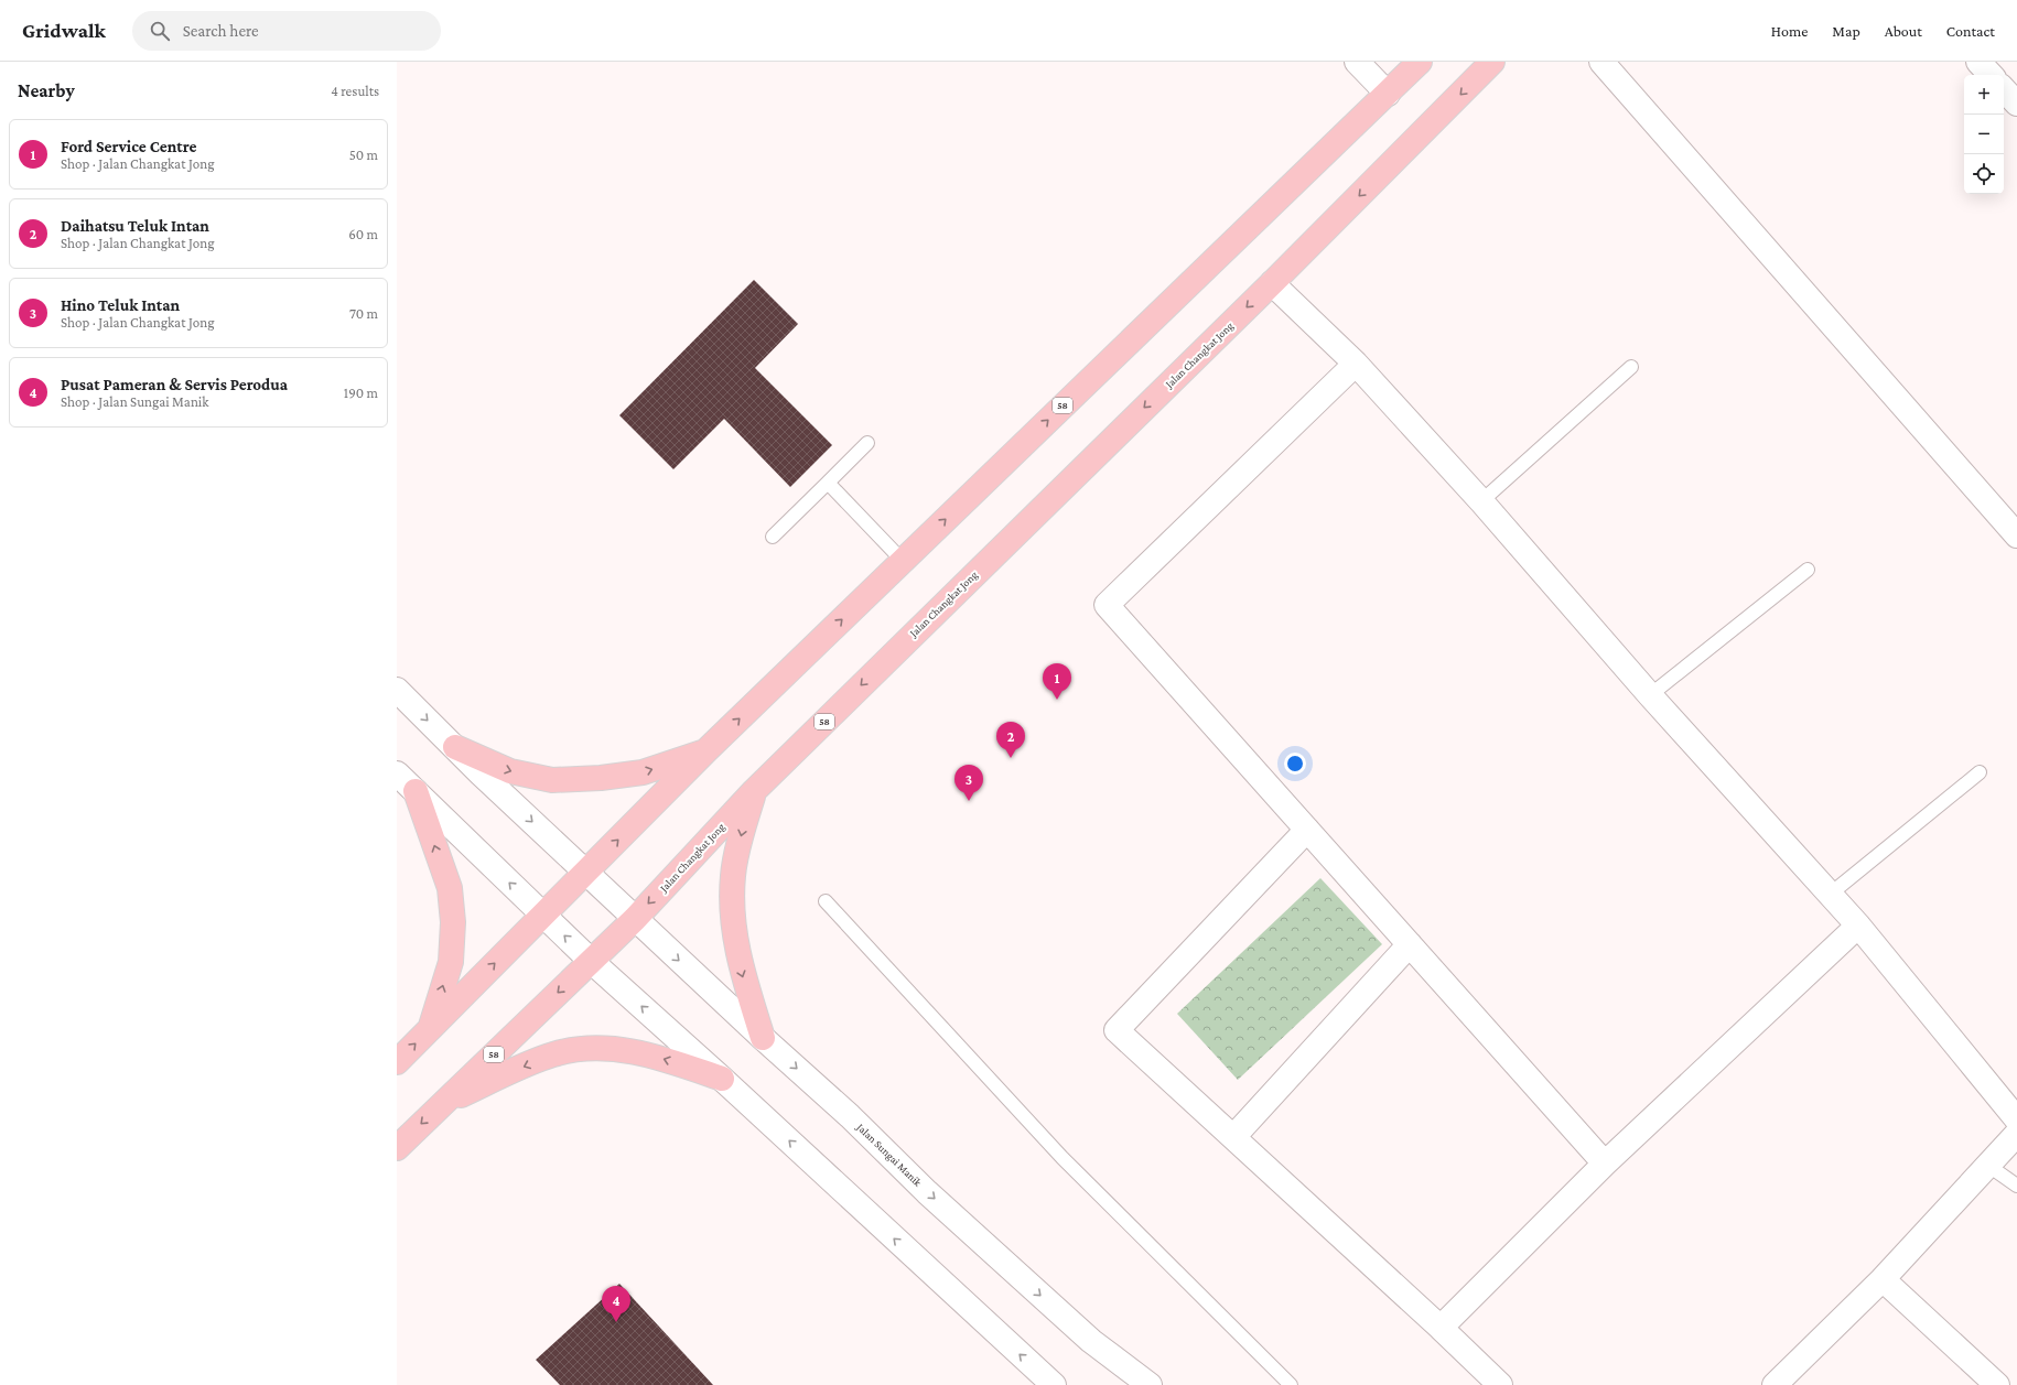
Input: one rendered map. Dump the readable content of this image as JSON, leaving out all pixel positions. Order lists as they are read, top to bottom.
{
  "streets": {
    "highway": ["Jalan Changkat Jong", "58"],
    "street": ["Jalan Sungai Manik"]
  },
  "crossings": [
    ["Jalan Changkat Jong", "Jalan Sungai Manik"],
    ["58", "Jalan Sungai Manik"]
  ],
  "page": {
    "header": "Gridwalk",
    "search": "Search here",
    "nav": [
      "Home",
      "Map",
      "About",
      "Contact"
    ],
    "heading": ["Nearby", "4 results"],
    "map_buttons": ["+", "−"],
    "list": [
      {
        "mark": "1",
        "name": "Ford Service Centre",
        "note": "Shop · Jalan Changkat Jong",
        "value": "50 m"
      },
      {
        "mark": "2",
        "name": "Daihatsu Teluk Intan",
        "note": "Shop · Jalan Changkat Jong",
        "value": "60 m"
      },
      {
        "mark": "3",
        "name": "Hino Teluk Intan",
        "note": "Shop · Jalan Changkat Jong",
        "value": "70 m"
      },
      {
        "mark": "4",
        "name": "Pusat Pameran & Servis Perodua",
        "note": "Shop · Jalan Sungai Manik",
        "value": "190 m"
      }
    ],
    "pins": [
      "1",
      "2",
      "3",
      "4"
    ]
  }
}
